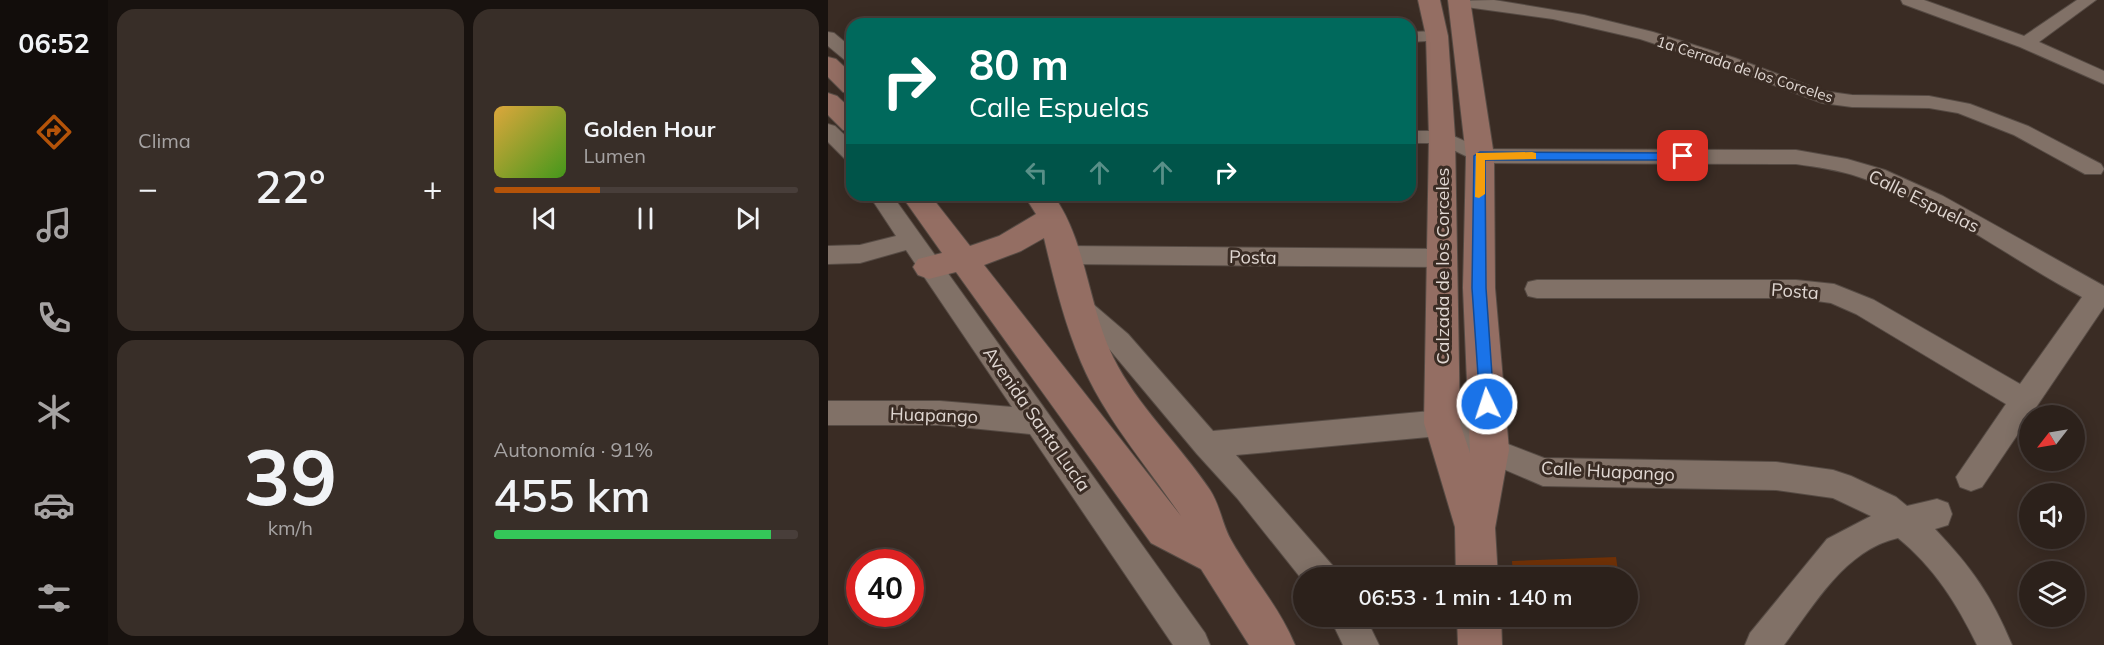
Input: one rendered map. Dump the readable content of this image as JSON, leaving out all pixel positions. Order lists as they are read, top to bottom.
{
  "streets": {
    "street": [
      "1a Cerrada de los Corceles",
      "Calle Espuelas",
      "Posta",
      "Calzada de los Corceles",
      "Huapango",
      "Avenida Santa Lucía",
      "Calle Huapango"
    ]
  },
  "crossings": [
    ["1a Cerrada de los Corceles", "Calzada de los Corceles"],
    ["Calle Espuelas", "Calzada de los Corceles"],
    ["Posta", "Calzada de los Corceles"],
    ["Posta", "Avenida Santa Lucía"],
    ["Calzada de los Corceles", "Calle Huapango"],
    ["Huapango", "Avenida Santa Lucía"]
  ],
  "north": "bottom left",
  "page": {
    "tabs": "06:52",
    "tile": [
      "Clima",
      ["39", "km/h"],
      ["Autonomía · 91%", "455 km"]
    ],
    "turn": ["80 m", "Calle Espuelas"],
    "song": ["Golden Hour", "Lumen"],
    "heat": ["−", "22°", "+"],
    "limit": "40",
    "trip": "06:53 · 1 min · 140 m"
  }
}
